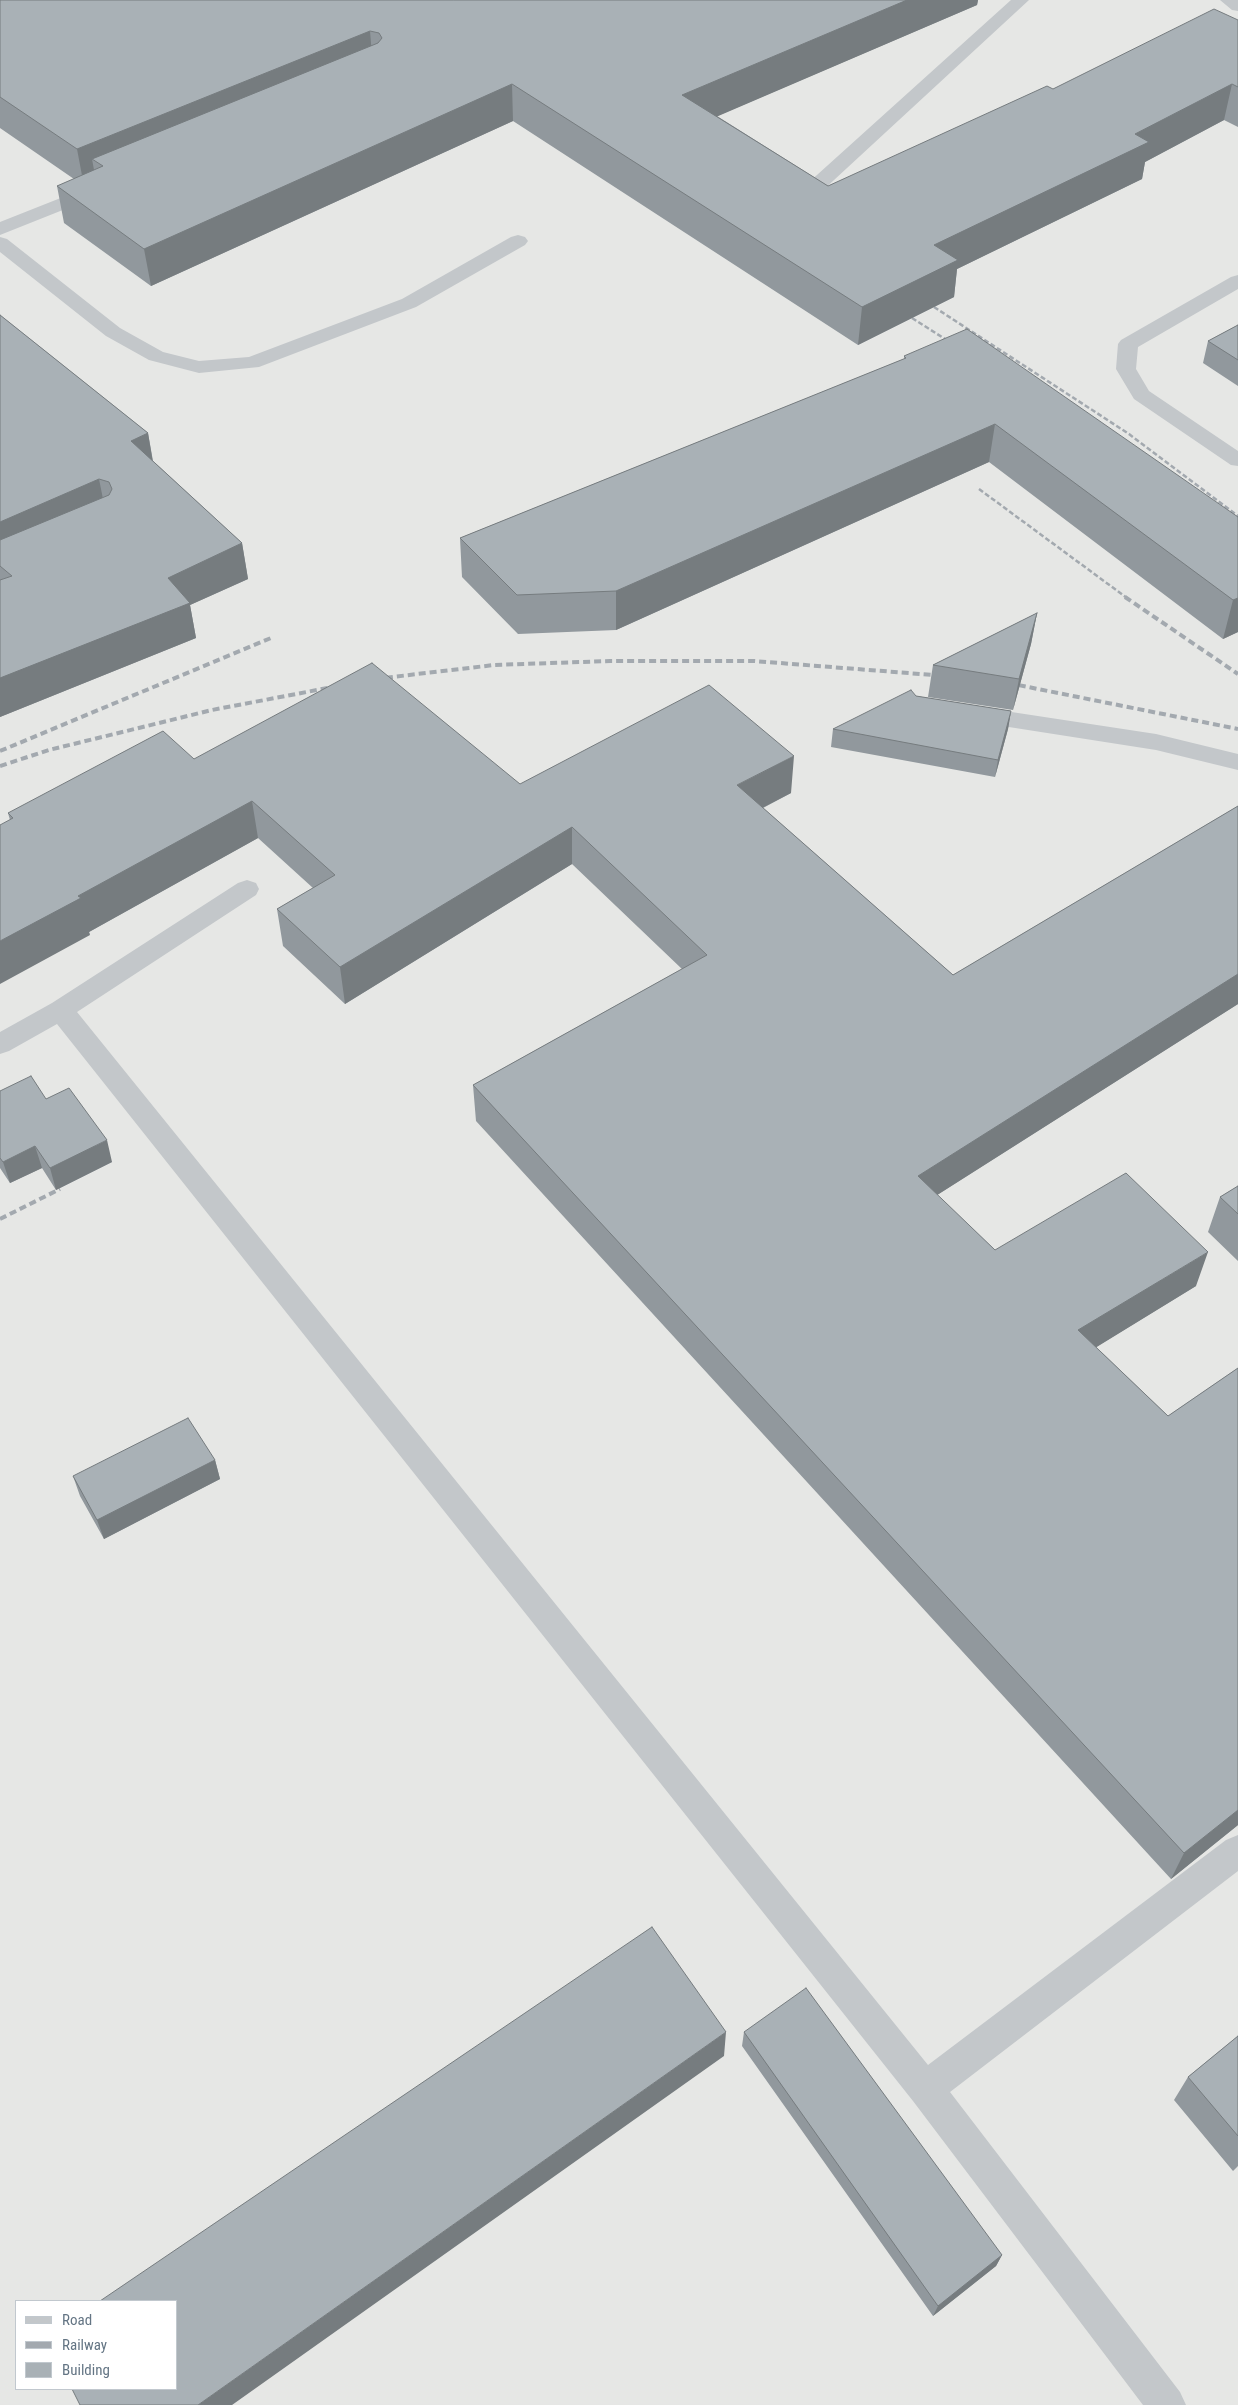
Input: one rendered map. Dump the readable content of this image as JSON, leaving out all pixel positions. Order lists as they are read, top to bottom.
{
  "legend": ["Road", "Railway", "Building"]
}
